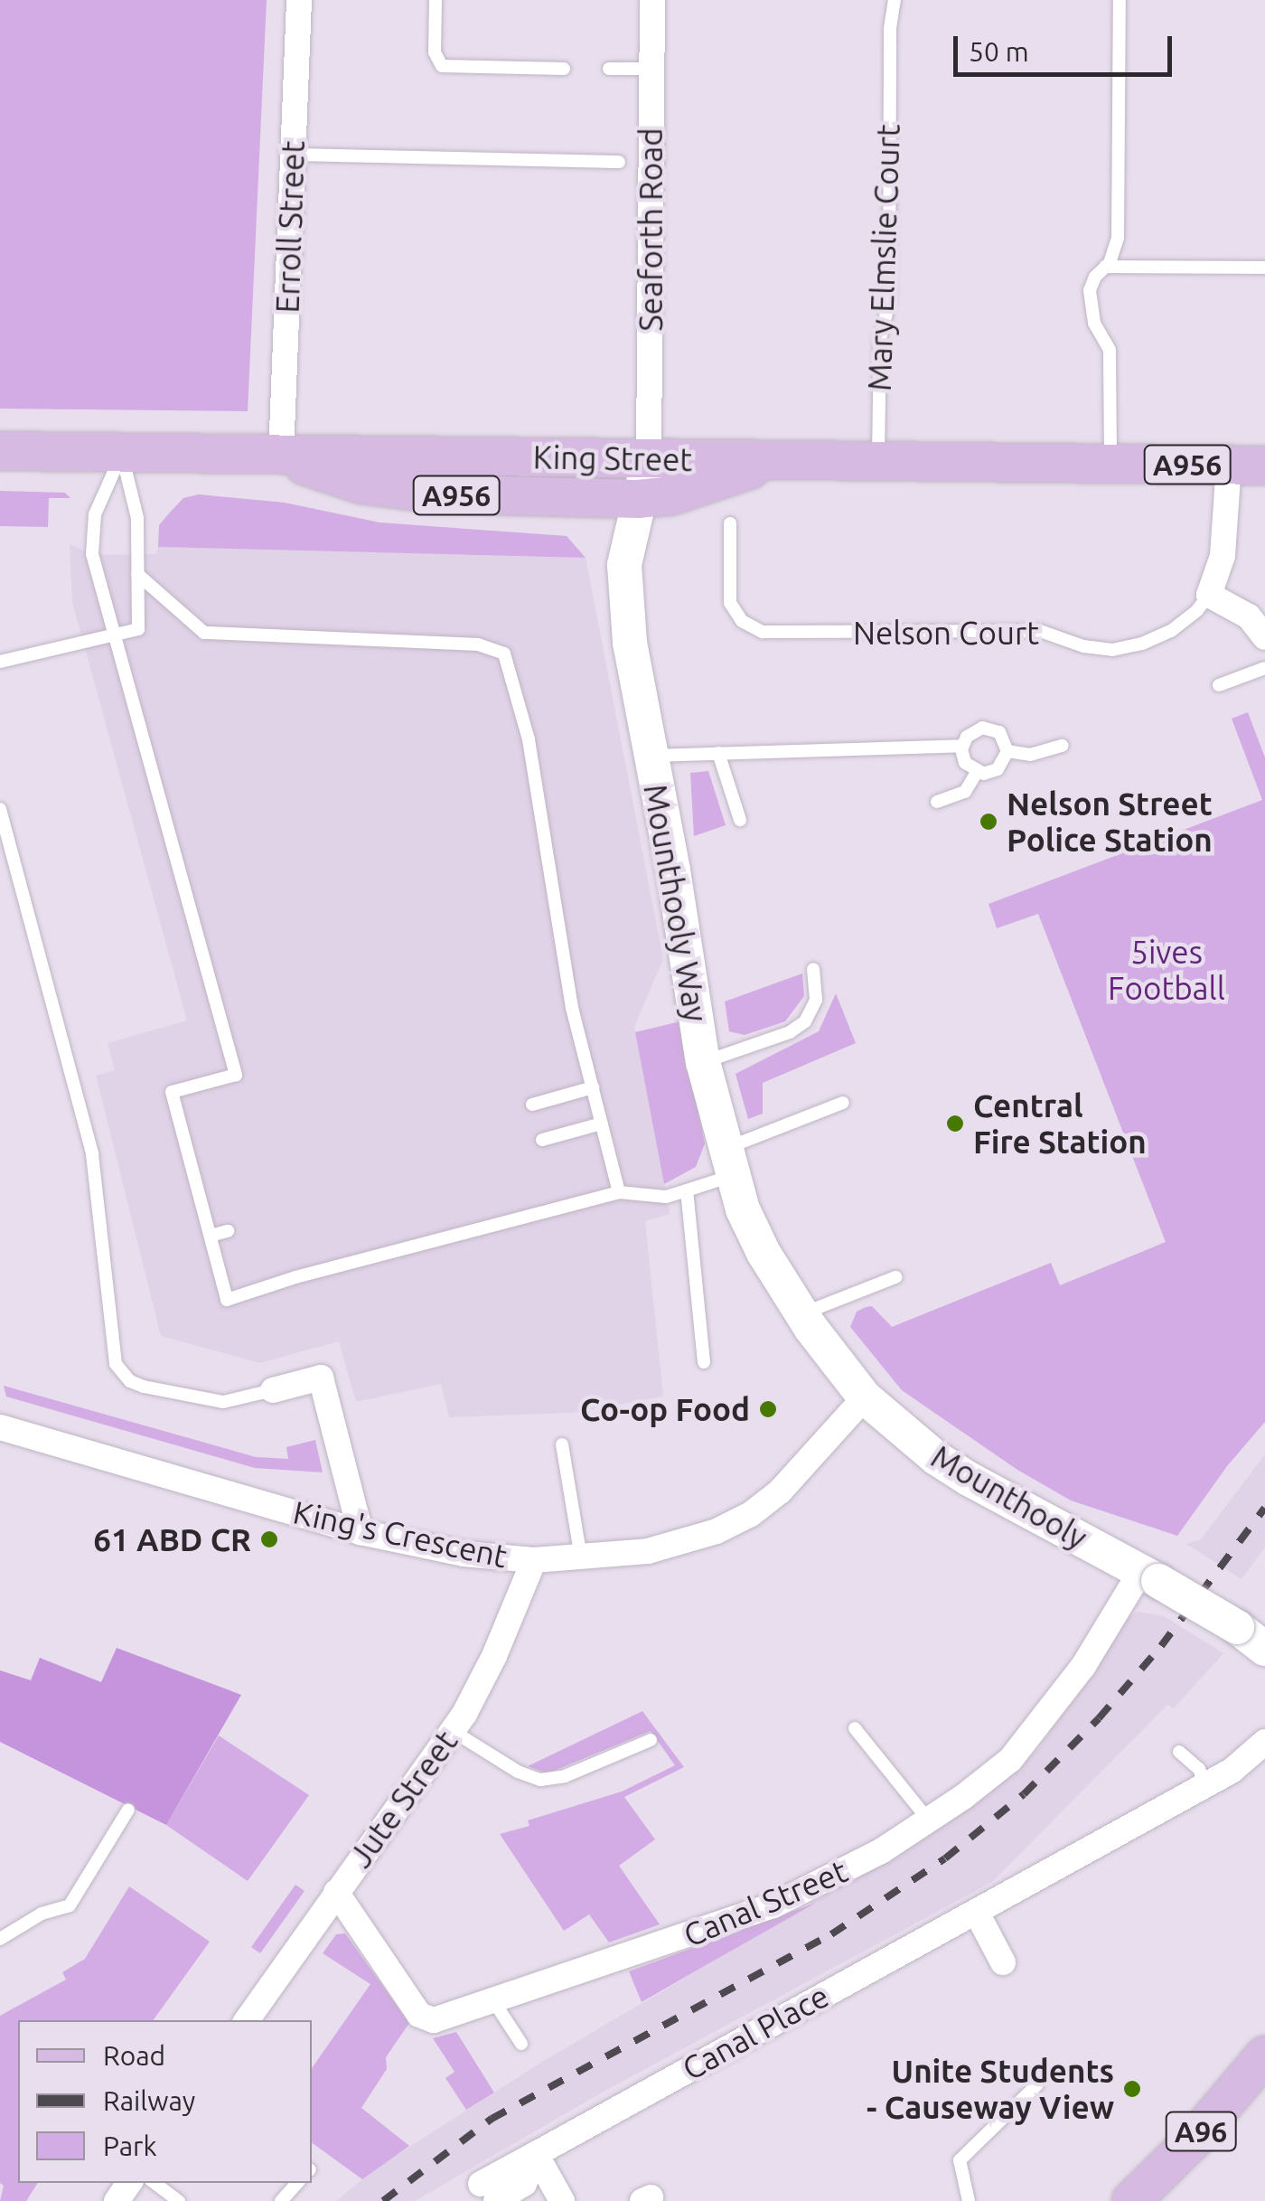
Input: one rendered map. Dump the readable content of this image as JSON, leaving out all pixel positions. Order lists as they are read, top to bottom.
{
  "streets": {
    "main road": [
      "King Street",
      "A956",
      "Mounthooly Way",
      "Mounthooly",
      "A96"
    ],
    "street": [
      "Erroll Street",
      "Seaforth Road",
      "Nelson Court",
      "King's Crescent",
      "Jute Street",
      "Canal Street",
      "Canal Place"
    ],
    "lane": ["Mary Elmslie Court"]
  },
  "crossings": [
    ["Erroll Street", "King Street"],
    ["Seaforth Road", "King Street"],
    ["Seaforth Road", "Mounthooly Way"],
    ["Mary Elmslie Court", "King Street"],
    ["King Street", "Nelson Court"],
    ["King Street", "Mounthooly Way"],
    ["Mounthooly Way", "Mounthooly"],
    ["Mounthooly", "King's Crescent"],
    ["Mounthooly", "Canal Street"],
    ["King's Crescent", "Jute Street"],
    ["Jute Street", "Canal Street"]
  ],
  "parks": ["5ives Football"],
  "places": [
    "Nelson Street Police Station",
    "Central Fire Station",
    "Co-op Food",
    "61 ABD CR",
    "Unite Students - Causeway View"
  ],
  "legend": ["Road", "Railway", "Park"],
  "scale_bar": "50 m"
}
